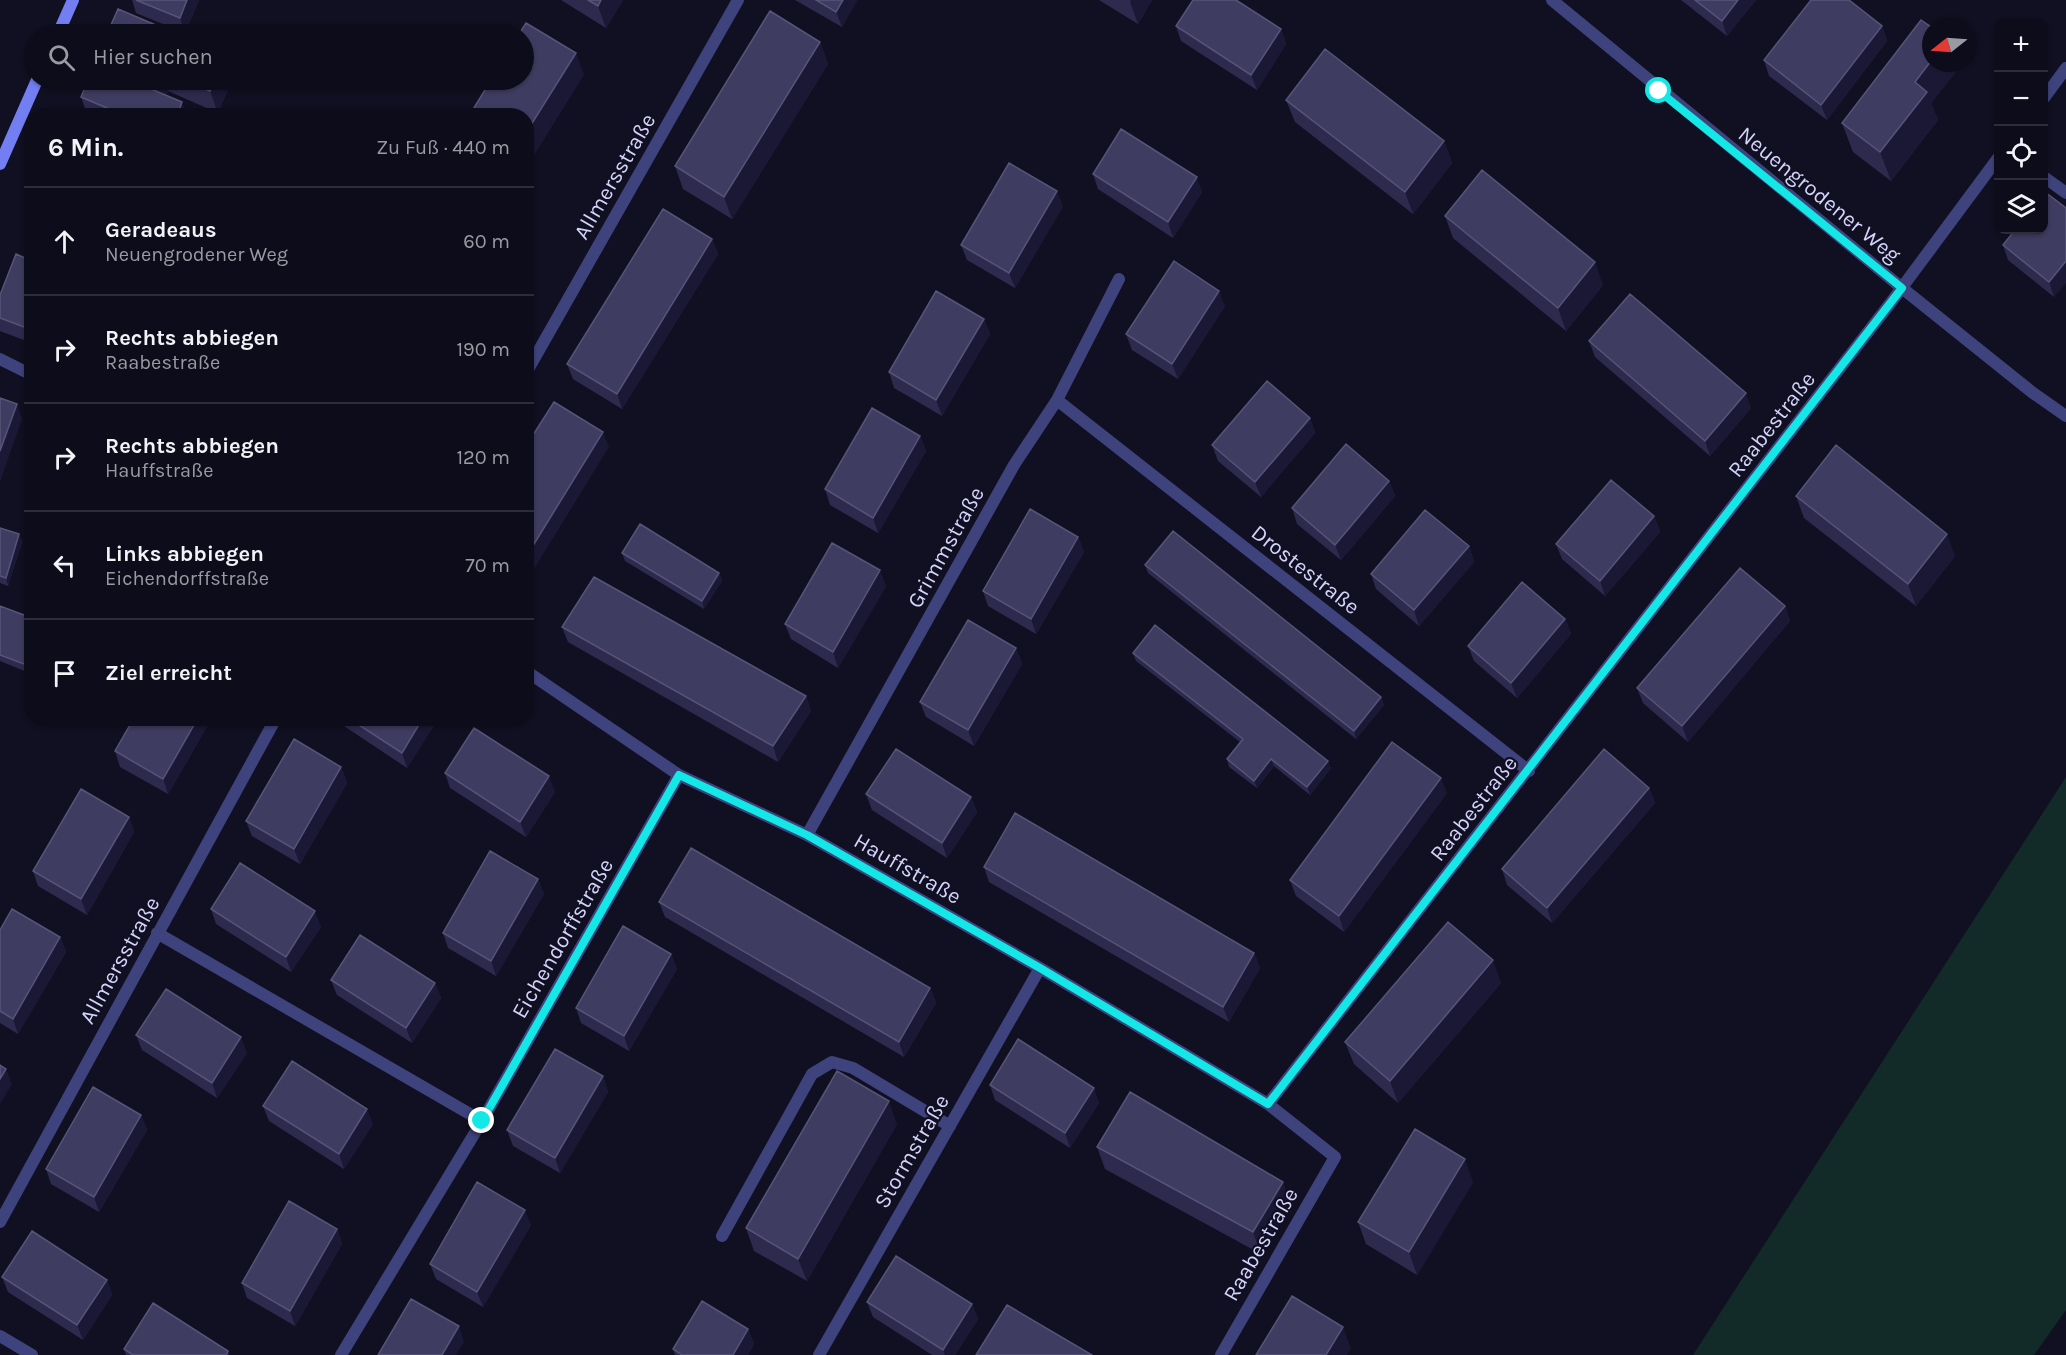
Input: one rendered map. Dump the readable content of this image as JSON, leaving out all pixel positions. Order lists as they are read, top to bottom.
{
  "streets": {
    "street": [
      "Allmersstraße",
      "Neuengrodener Weg",
      "Raabestraße",
      "Grimmstraße",
      "Drostestraße",
      "Hauffstraße",
      "Eichendorffstraße",
      "Stormstraße"
    ]
  },
  "crossings": [
    ["Neuengrodener Weg", "Raabestraße"],
    ["Raabestraße", "Drostestraße"],
    ["Raabestraße", "Hauffstraße"],
    ["Grimmstraße", "Drostestraße"],
    ["Grimmstraße", "Hauffstraße"],
    ["Hauffstraße", "Eichendorffstraße"],
    ["Hauffstraße", "Stormstraße"]
  ],
  "north": "left",
  "page": {
    "map_buttons": ["+", "−"],
    "search": "Hier suchen",
    "heading": ["6 Min.", "Zu Fuß · 440 m"],
    "list": [
      ["Geradeaus", "Neuengrodener Weg", "60 m"],
      ["Rechts abbiegen", "Raabestraße", "190 m"],
      ["Rechts abbiegen", "Hauffstraße", "120 m"],
      ["Links abbiegen", "Eichendorffstraße", "70 m"],
      "Ziel erreicht"
    ]
  }
}
